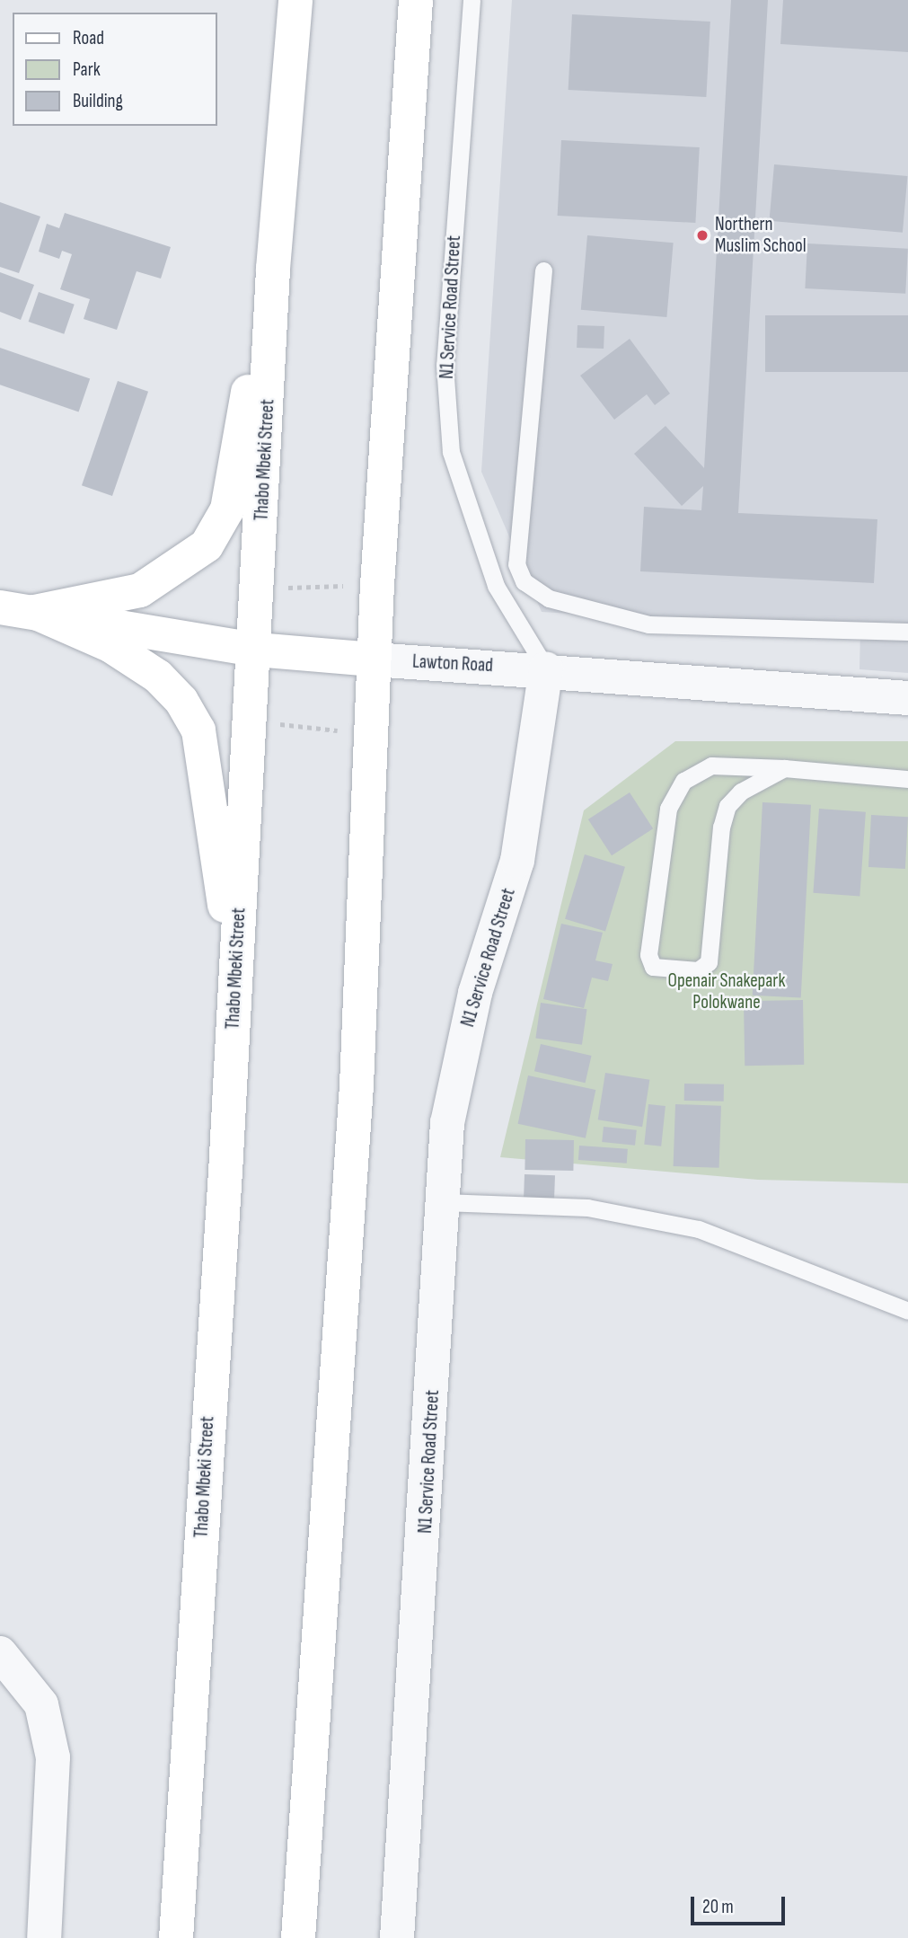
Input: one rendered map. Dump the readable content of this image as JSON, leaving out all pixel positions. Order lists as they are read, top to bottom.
{
  "streets": {
    "main road": ["Thabo Mbeki Street", "Lawton Road"],
    "street": ["N1 Service Road Street"]
  },
  "crossings": [
    ["N1 Service Road Street", "Lawton Road"],
    ["Thabo Mbeki Street", "Lawton Road"]
  ],
  "parks": ["Openair Snakepark Polokwane"],
  "places": ["Northern Muslim School"],
  "legend": ["Road", "Park", "Building"],
  "scale_bar": "20 m"
}
